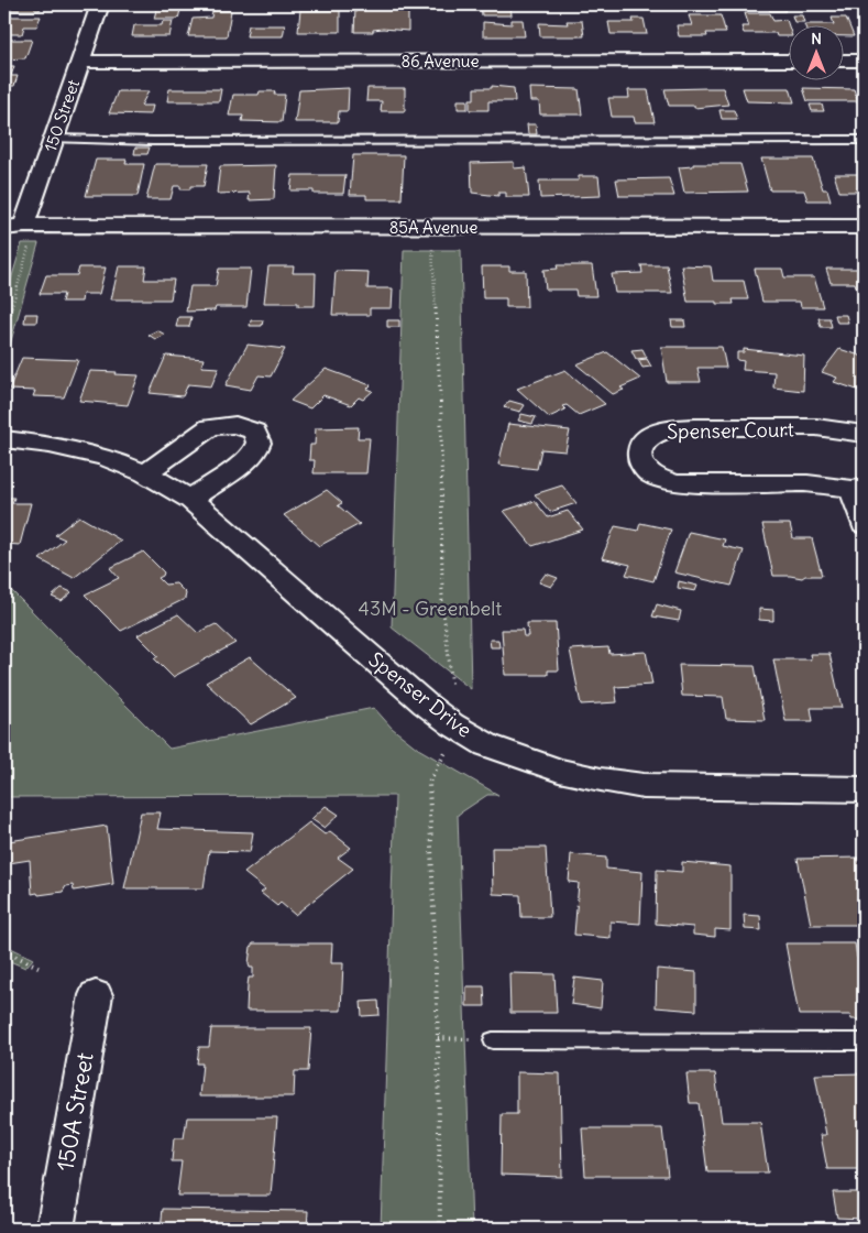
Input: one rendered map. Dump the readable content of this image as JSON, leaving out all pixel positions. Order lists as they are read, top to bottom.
{
  "streets": {
    "street": [
      "86 Avenue",
      "150 Street",
      "85A Avenue",
      "Spenser Court",
      "Spenser Drive",
      "150A Street"
    ]
  },
  "crossings": [
    ["86 Avenue", "150 Street"],
    ["150 Street", "85A Avenue"]
  ],
  "parks": ["43M - Greenbelt"],
  "north": "top"
}
